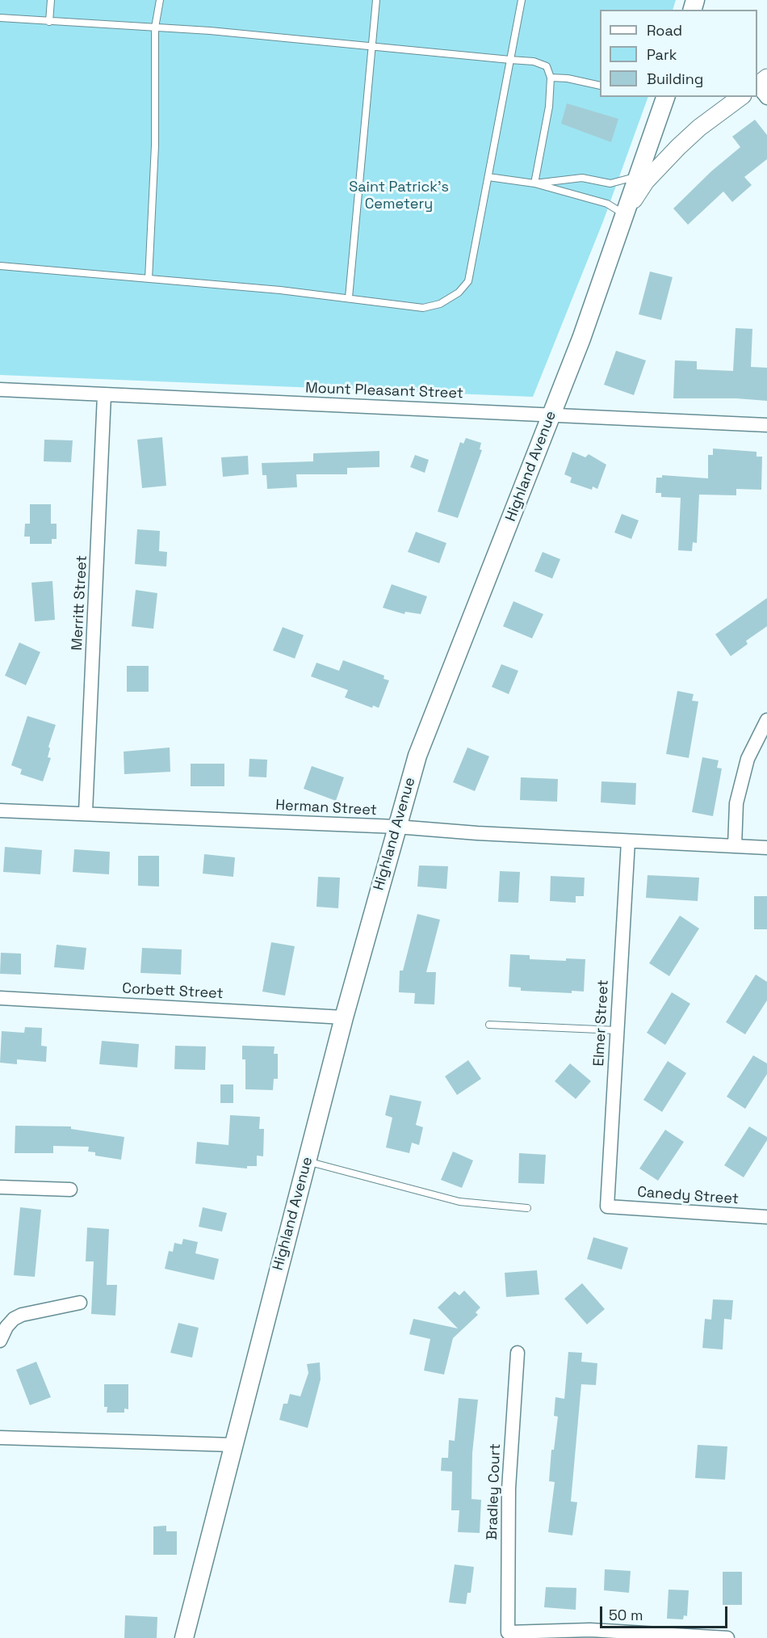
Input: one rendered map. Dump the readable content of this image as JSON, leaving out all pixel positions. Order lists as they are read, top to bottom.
{
  "streets": {
    "main road": ["Highland Avenue"],
    "street": [
      "Mount Pleasant Street",
      "Merritt Street",
      "Herman Street",
      "Corbett Street",
      "Elmer Street",
      "Canedy Street",
      "Bradley Court"
    ]
  },
  "crossings": [
    ["Mount Pleasant Street", "Highland Avenue"],
    ["Mount Pleasant Street", "Merritt Street"],
    ["Highland Avenue", "Herman Street"],
    ["Highland Avenue", "Corbett Street"],
    ["Merritt Street", "Herman Street"],
    ["Herman Street", "Elmer Street"],
    ["Elmer Street", "Canedy Street"]
  ],
  "parks": ["Saint Patrick's Cemetery"],
  "legend": ["Road", "Park", "Building"],
  "scale_bar": "50 m"
}
